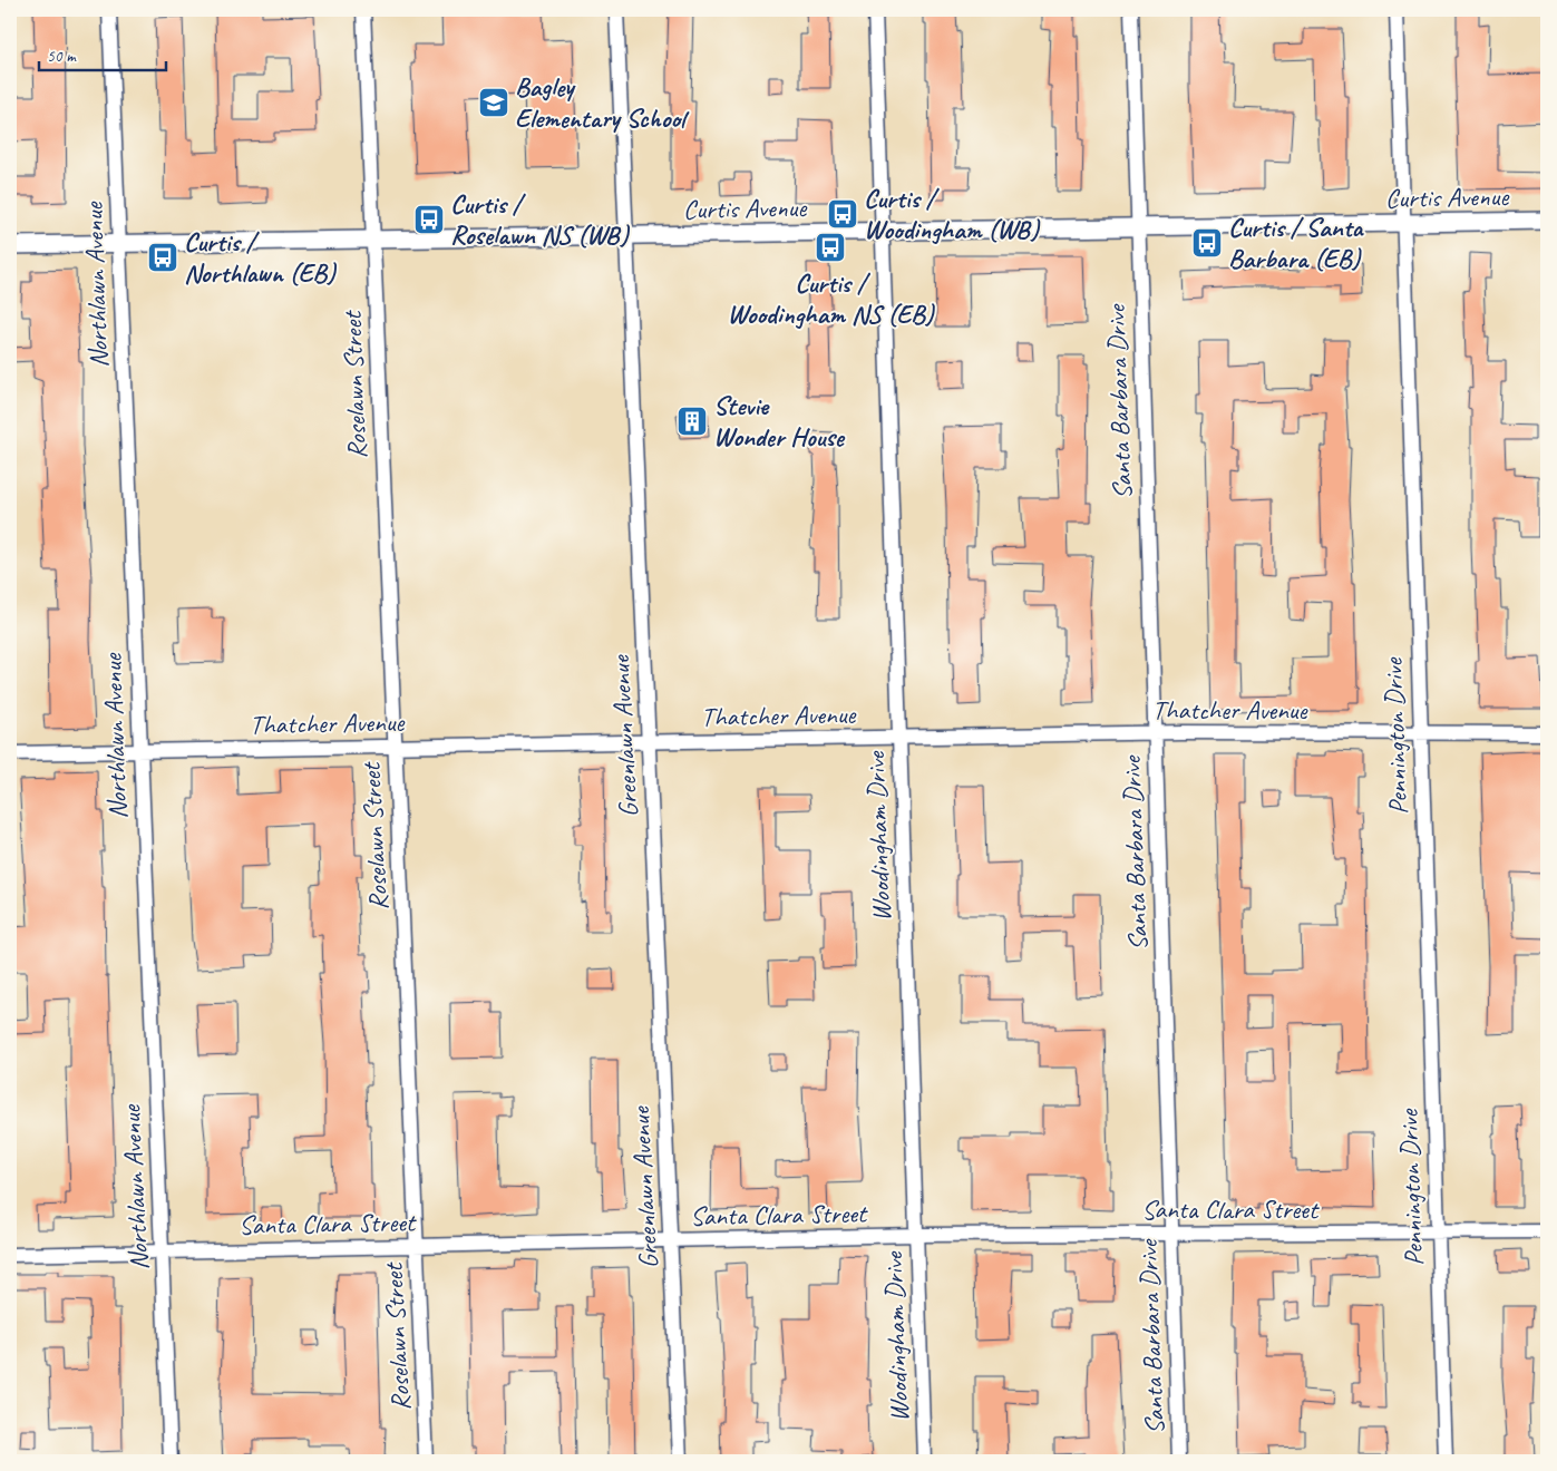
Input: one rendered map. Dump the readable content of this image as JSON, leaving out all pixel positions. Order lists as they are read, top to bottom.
{
  "streets": {
    "street": [
      "Curtis Avenue",
      "Northlawn Avenue",
      "Roselawn Street",
      "Santa Barbara Drive",
      "Thatcher Avenue",
      "Greenlawn Avenue",
      "Pennington Drive",
      "Woodingham Drive",
      "Santa Clara Street"
    ]
  },
  "crossings": [
    ["Curtis Avenue", "Northlawn Avenue"],
    ["Curtis Avenue", "Roselawn Street"],
    ["Curtis Avenue", "Santa Barbara Drive"],
    ["Curtis Avenue", "Greenlawn Avenue"],
    ["Curtis Avenue", "Pennington Drive"],
    ["Curtis Avenue", "Woodingham Drive"],
    ["Northlawn Avenue", "Thatcher Avenue"],
    ["Northlawn Avenue", "Santa Clara Street"],
    ["Roselawn Street", "Thatcher Avenue"],
    ["Roselawn Street", "Santa Clara Street"],
    ["Santa Barbara Drive", "Thatcher Avenue"],
    ["Santa Barbara Drive", "Santa Clara Street"],
    ["Thatcher Avenue", "Greenlawn Avenue"],
    ["Thatcher Avenue", "Pennington Drive"],
    ["Thatcher Avenue", "Woodingham Drive"],
    ["Greenlawn Avenue", "Santa Clara Street"],
    ["Pennington Drive", "Santa Clara Street"],
    ["Woodingham Drive", "Santa Clara Street"]
  ],
  "places": {
    "school or university": ["Bagley Elementary School"],
    "bus stop": [
      "Curtis / Woodingham (WB)",
      "Curtis / Roselawn NS (WB)",
      "Curtis / Santa Barbara (EB)",
      "Curtis / Woodingham NS (EB)",
      "Curtis / Northlawn (EB)"
    ],
    "building": ["Stevie Wonder House"]
  },
  "scale_bar": "50 m"
}
